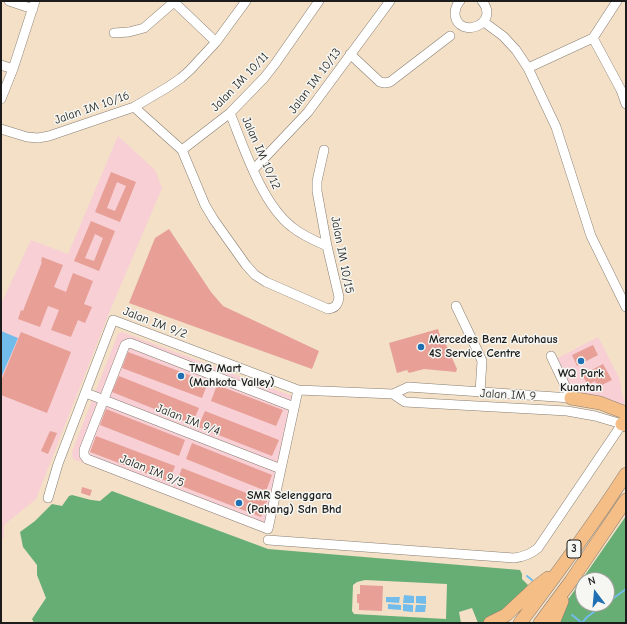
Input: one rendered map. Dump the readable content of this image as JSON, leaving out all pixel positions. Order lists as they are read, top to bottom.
{
  "streets": {
    "highway": ["3"],
    "street": [
      "Jalan IM 10/13",
      "Jalan IM 10/11",
      "Jalan IM 10/16",
      "Jalan IM 10/12",
      "Jalan IM 10/15",
      "Jalan IM 9/2",
      "Jalan IM 9",
      "Jalan IM 9/4",
      "Jalan IM 9/5"
    ]
  },
  "crossings": [
    ["Jalan IM 10/13", "Jalan IM 10/12"],
    ["Jalan IM 10/11", "Jalan IM 10/12"],
    ["Jalan IM 10/11", "Jalan IM 10/15"],
    ["Jalan IM 10/16", "Jalan IM 10/15"],
    ["Jalan IM 10/12", "Jalan IM 10/15"],
    ["Jalan IM 9/2", "Jalan IM 9"],
    ["Jalan IM 9/2", "Jalan IM 9/4"],
    ["Jalan IM 9/4", "Jalan IM 9/5"]
  ],
  "places": [
    "Mercedes Benz Autohaus 4S Service Centre",
    "WQ Park Kuantan",
    "TMG Mart (Mahkota Valley)",
    "SMR Selenggara (Pahang) Sdn Bhd"
  ],
  "north": "top"
}
